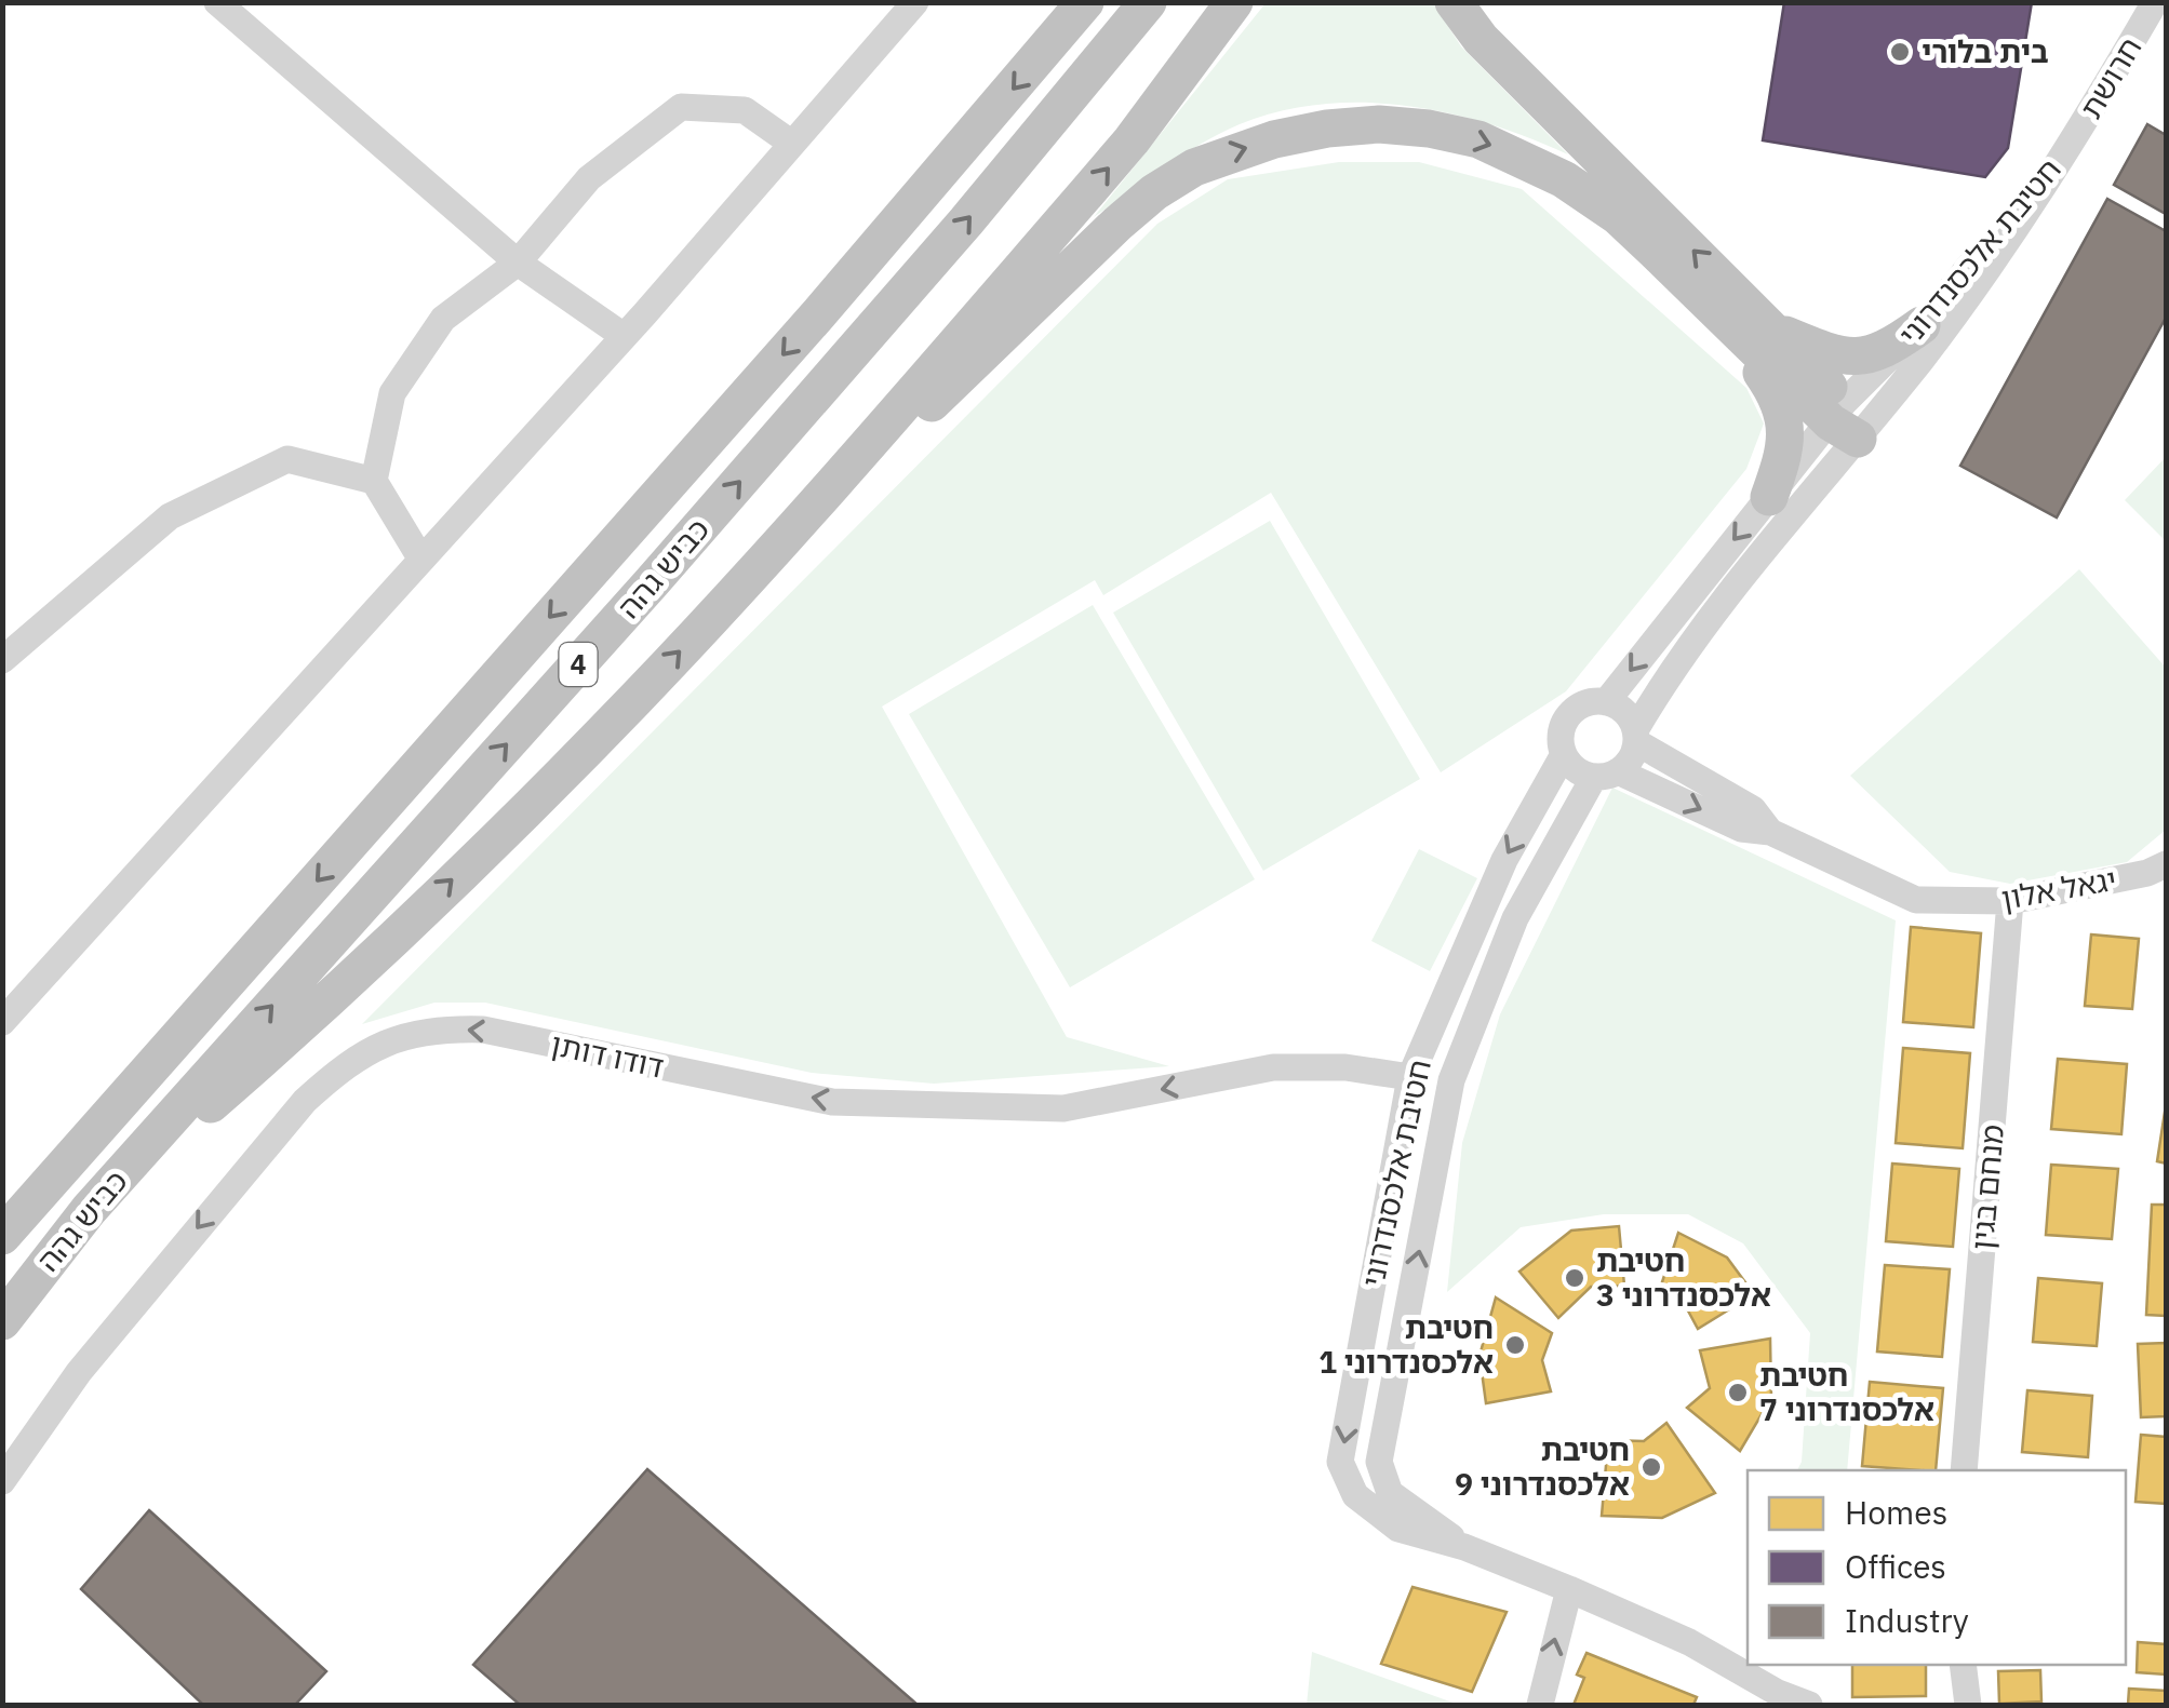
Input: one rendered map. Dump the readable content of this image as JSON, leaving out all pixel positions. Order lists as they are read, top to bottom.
{
  "streets": {
    "highway": ["כביש גהה", "4"],
    "street": [
      "חרושת",
      "חטיבת אלכסנדרוני",
      "יגאל אלון",
      "דודו דותן",
      "מנחם בגין"
    ]
  },
  "crossings": [
    ["חרושת", "חטיבת אלכסנדרוני"],
    ["חטיבת אלכסנדרוני", "יגאל אלון"],
    ["חטיבת אלכסנדרוני", "דודו דותן"],
    ["יגאל אלון", "מנחם בגין"]
  ],
  "one_way": ["דודו דותן"],
  "places": [
    "בית בלורי",
    "חטיבת אלכסנדרוני 3",
    "חטיבת אלכסנדרוני 1",
    "חטיבת אלכסנדרוני 7",
    "חטיבת אלכסנדרוני 9"
  ],
  "legend": ["Homes", "Offices", "Industry"]
}
